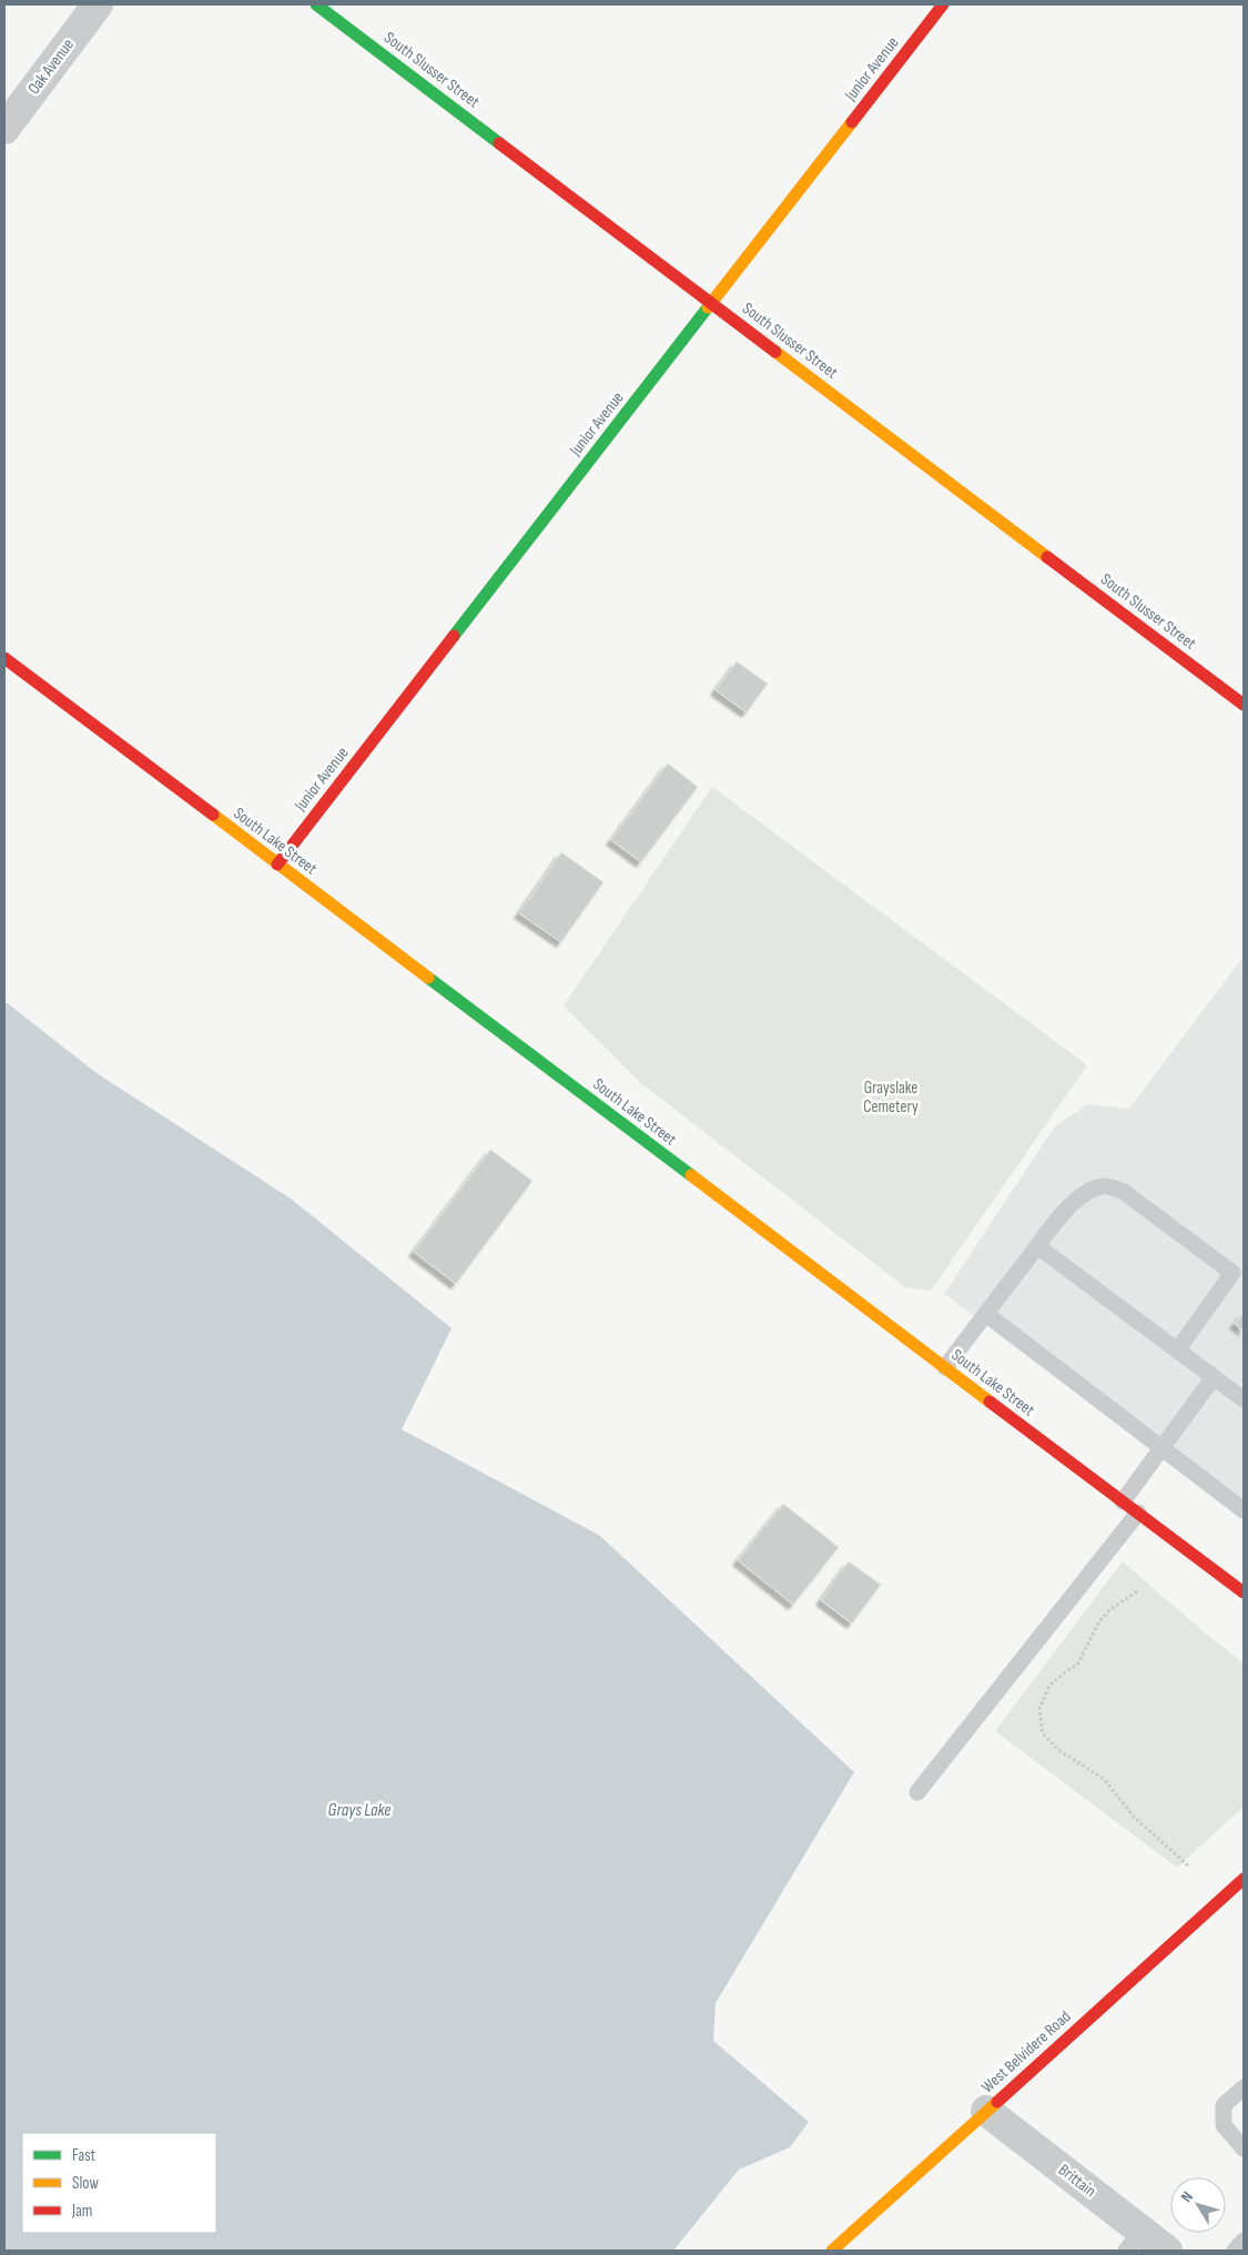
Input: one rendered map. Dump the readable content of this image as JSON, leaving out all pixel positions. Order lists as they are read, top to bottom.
{
  "streets": {
    "street": [
      "Oak Avenue",
      "Junior Avenue",
      "South Slusser Street",
      "South Lake Street",
      "West Belvidere Road",
      "Brittain"
    ]
  },
  "crossings": [
    ["Junior Avenue", "South Slusser Street"],
    ["Junior Avenue", "South Lake Street"],
    ["West Belvidere Road", "Brittain"]
  ],
  "water": ["Grays Lake"],
  "parks": ["Grayslake Cemetery"],
  "legend": ["Fast", "Slow", "Jam"],
  "north": "top left"
}
